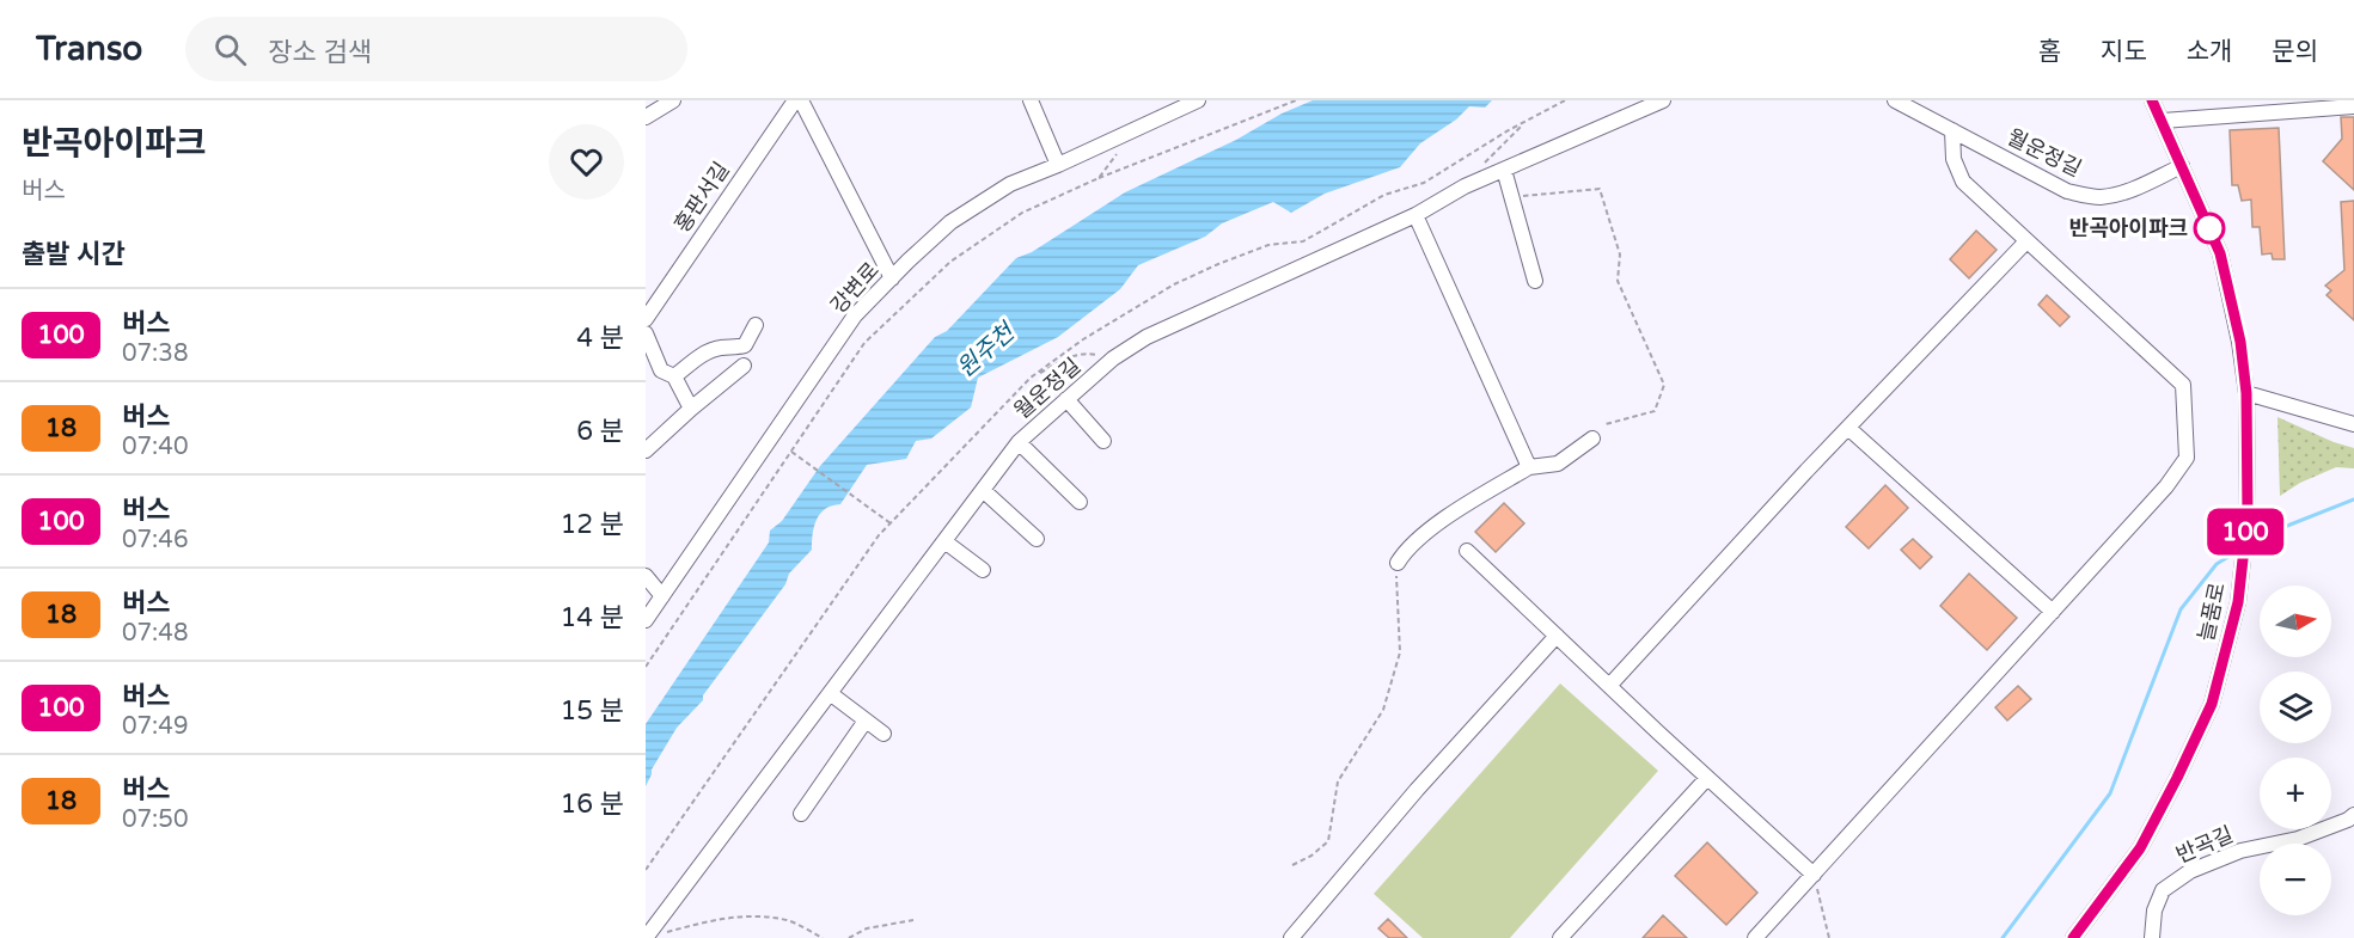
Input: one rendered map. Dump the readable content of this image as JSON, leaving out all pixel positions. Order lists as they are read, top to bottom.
{
  "streets": {
    "street": [
      "월운정길",
      "홍판서길",
      "강변로",
      "늘품로",
      "반곡길"
    ]
  },
  "crossings": [
    ["월운정길", "늘품로"]
  ],
  "water": ["원주천"],
  "places": ["반곡아이파크"],
  "lines": ["bus line 100"],
  "north": "right",
  "page": {
    "header": "Transo",
    "search": "장소 검색",
    "nav": [
      "홈",
      "지도",
      "소개",
      "문의"
    ],
    "heading": [
      ["반곡아이파크", "버스"],
      "출발 시간"
    ],
    "on_map": "100",
    "list": [
      {
        "mark": "100",
        "name": "버스",
        "note": "07:38",
        "value": "4 분"
      },
      {
        "mark": "18",
        "name": "버스",
        "note": "07:40",
        "value": "6 분"
      },
      {
        "mark": "100",
        "name": "버스",
        "note": "07:46",
        "value": "12 분"
      },
      {
        "mark": "18",
        "name": "버스",
        "note": "07:48",
        "value": "14 분"
      },
      {
        "mark": "100",
        "name": "버스",
        "note": "07:49",
        "value": "15 분"
      },
      {
        "mark": "18",
        "name": "버스",
        "note": "07:50",
        "value": "16 분"
      }
    ],
    "map_buttons": ["+", "−"]
  }
}
